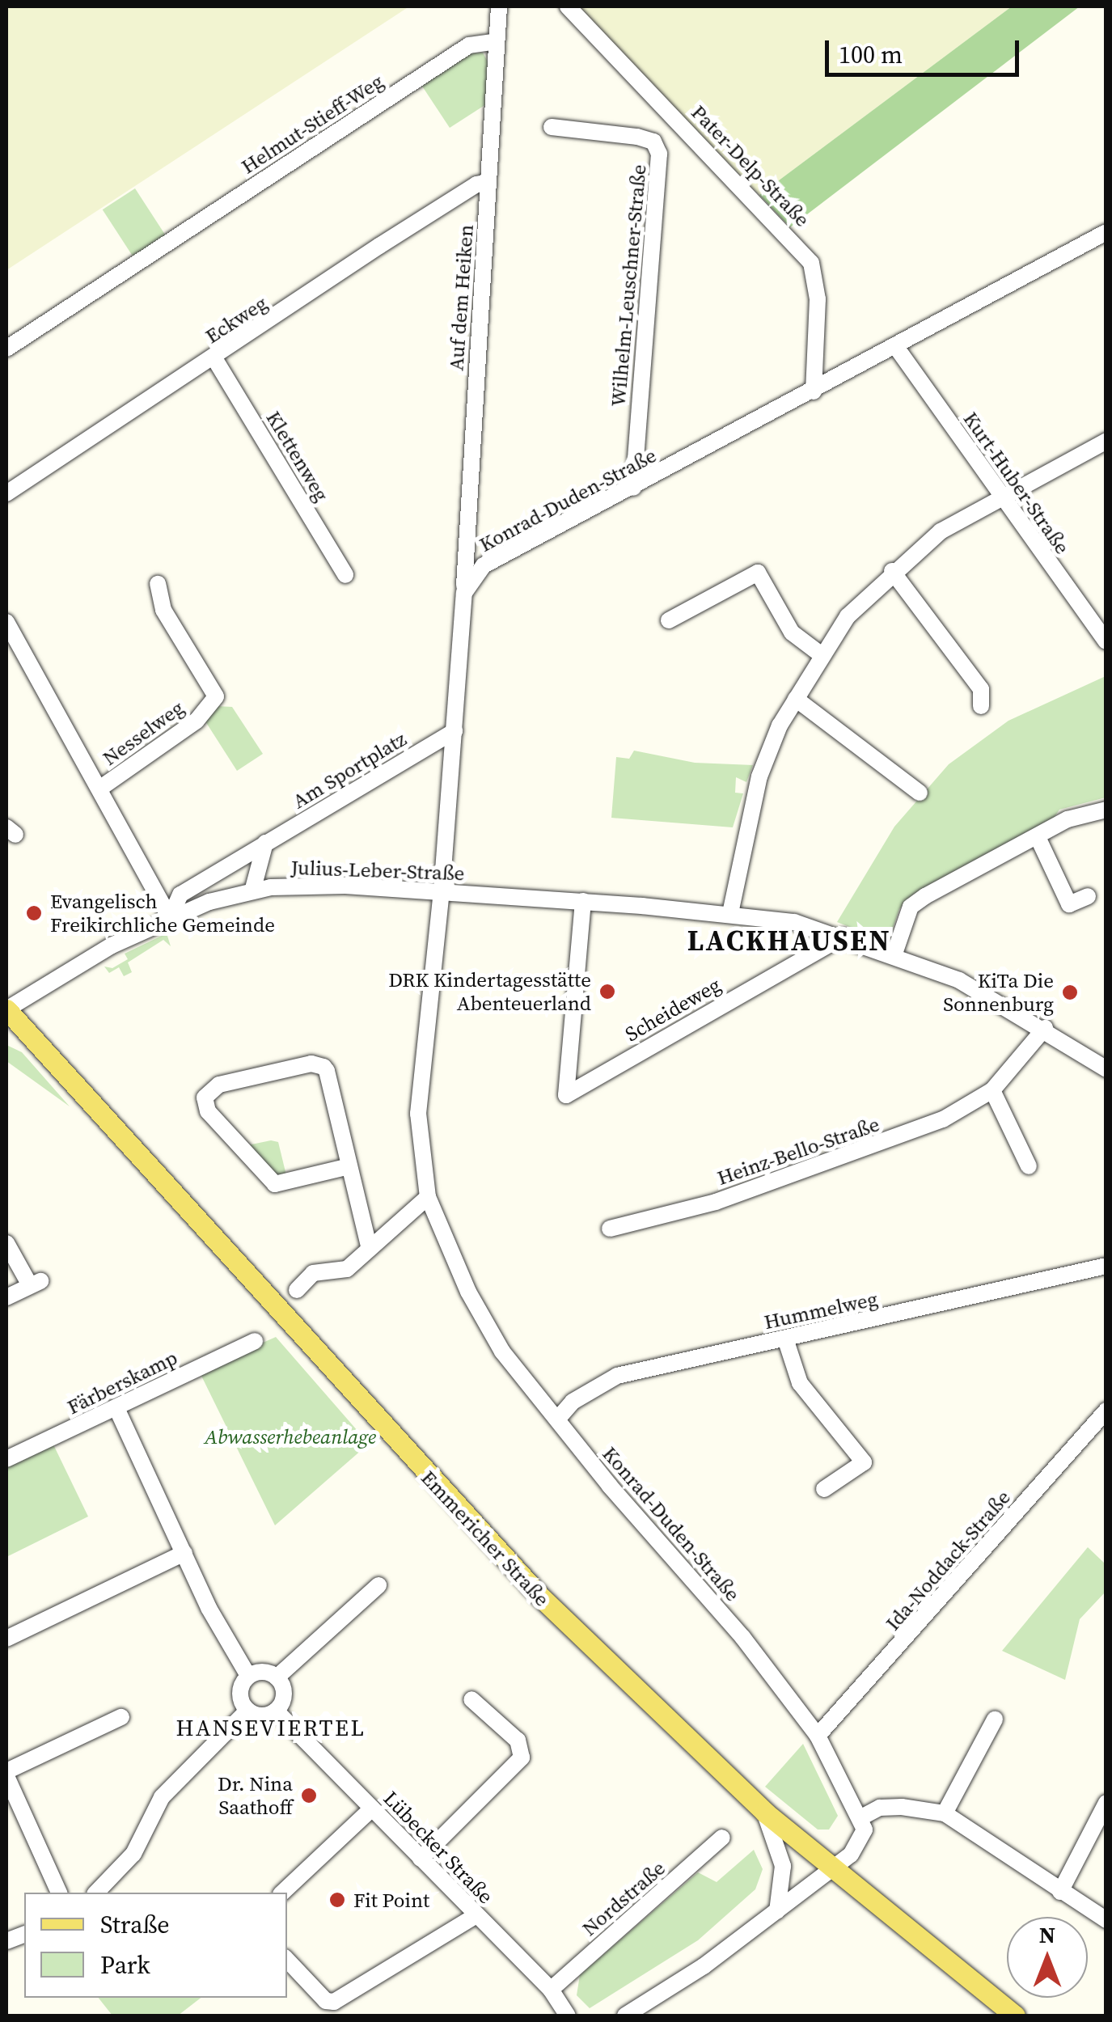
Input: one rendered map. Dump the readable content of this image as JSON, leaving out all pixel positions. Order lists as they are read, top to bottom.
{
  "streets": {
    "main road": ["Emmericher Straße"],
    "street": [
      "Helmut-Stieff-Weg",
      "Pater-Delp-Straße",
      "Wilhelm-Leuschner-Straße",
      "Auf dem Heiken",
      "Eckweg",
      "Klettenweg",
      "Kurt-Huber-Straße",
      "Konrad-Duden-Straße",
      "Nesselweg",
      "Am Sportplatz",
      "Julius-Leber-Straße",
      "Scheideweg",
      "Heinz-Bello-Straße",
      "Hummelweg",
      "Färberskamp",
      "Ida-Noddack-Straße",
      "Lübecker Straße",
      "Nordstraße"
    ]
  },
  "crossings": [
    ["Helmut-Stieff-Weg", "Auf dem Heiken"],
    ["Pater-Delp-Straße", "Konrad-Duden-Straße"],
    ["Wilhelm-Leuschner-Straße", "Konrad-Duden-Straße"],
    ["Auf dem Heiken", "Eckweg"],
    ["Auf dem Heiken", "Konrad-Duden-Straße"],
    ["Eckweg", "Klettenweg"],
    ["Kurt-Huber-Straße", "Konrad-Duden-Straße"],
    ["Konrad-Duden-Straße", "Am Sportplatz"],
    ["Konrad-Duden-Straße", "Julius-Leber-Straße"],
    ["Konrad-Duden-Straße", "Hummelweg"],
    ["Konrad-Duden-Straße", "Ida-Noddack-Straße"],
    ["Am Sportplatz", "Julius-Leber-Straße"],
    ["Julius-Leber-Straße", "Scheideweg"],
    ["Julius-Leber-Straße", "Heinz-Bello-Straße"],
    ["Julius-Leber-Straße", "Emmericher Straße"],
    ["Lübecker Straße", "Nordstraße"]
  ],
  "districts": ["LACKHAUSEN", "HANSEVIERTEL"],
  "parks": ["Abwasserhebeanlage"],
  "places": [
    "Evangelisch Freikirchliche Gemeinde",
    "DRK Kindertagesstätte Abenteuerland",
    "KiTa Die Sonnenburg",
    "Dr. Nina Saathoff",
    "Fit Point"
  ],
  "legend": ["Straße", "Park"],
  "scale_bar": "100 m",
  "north": "top"
}
